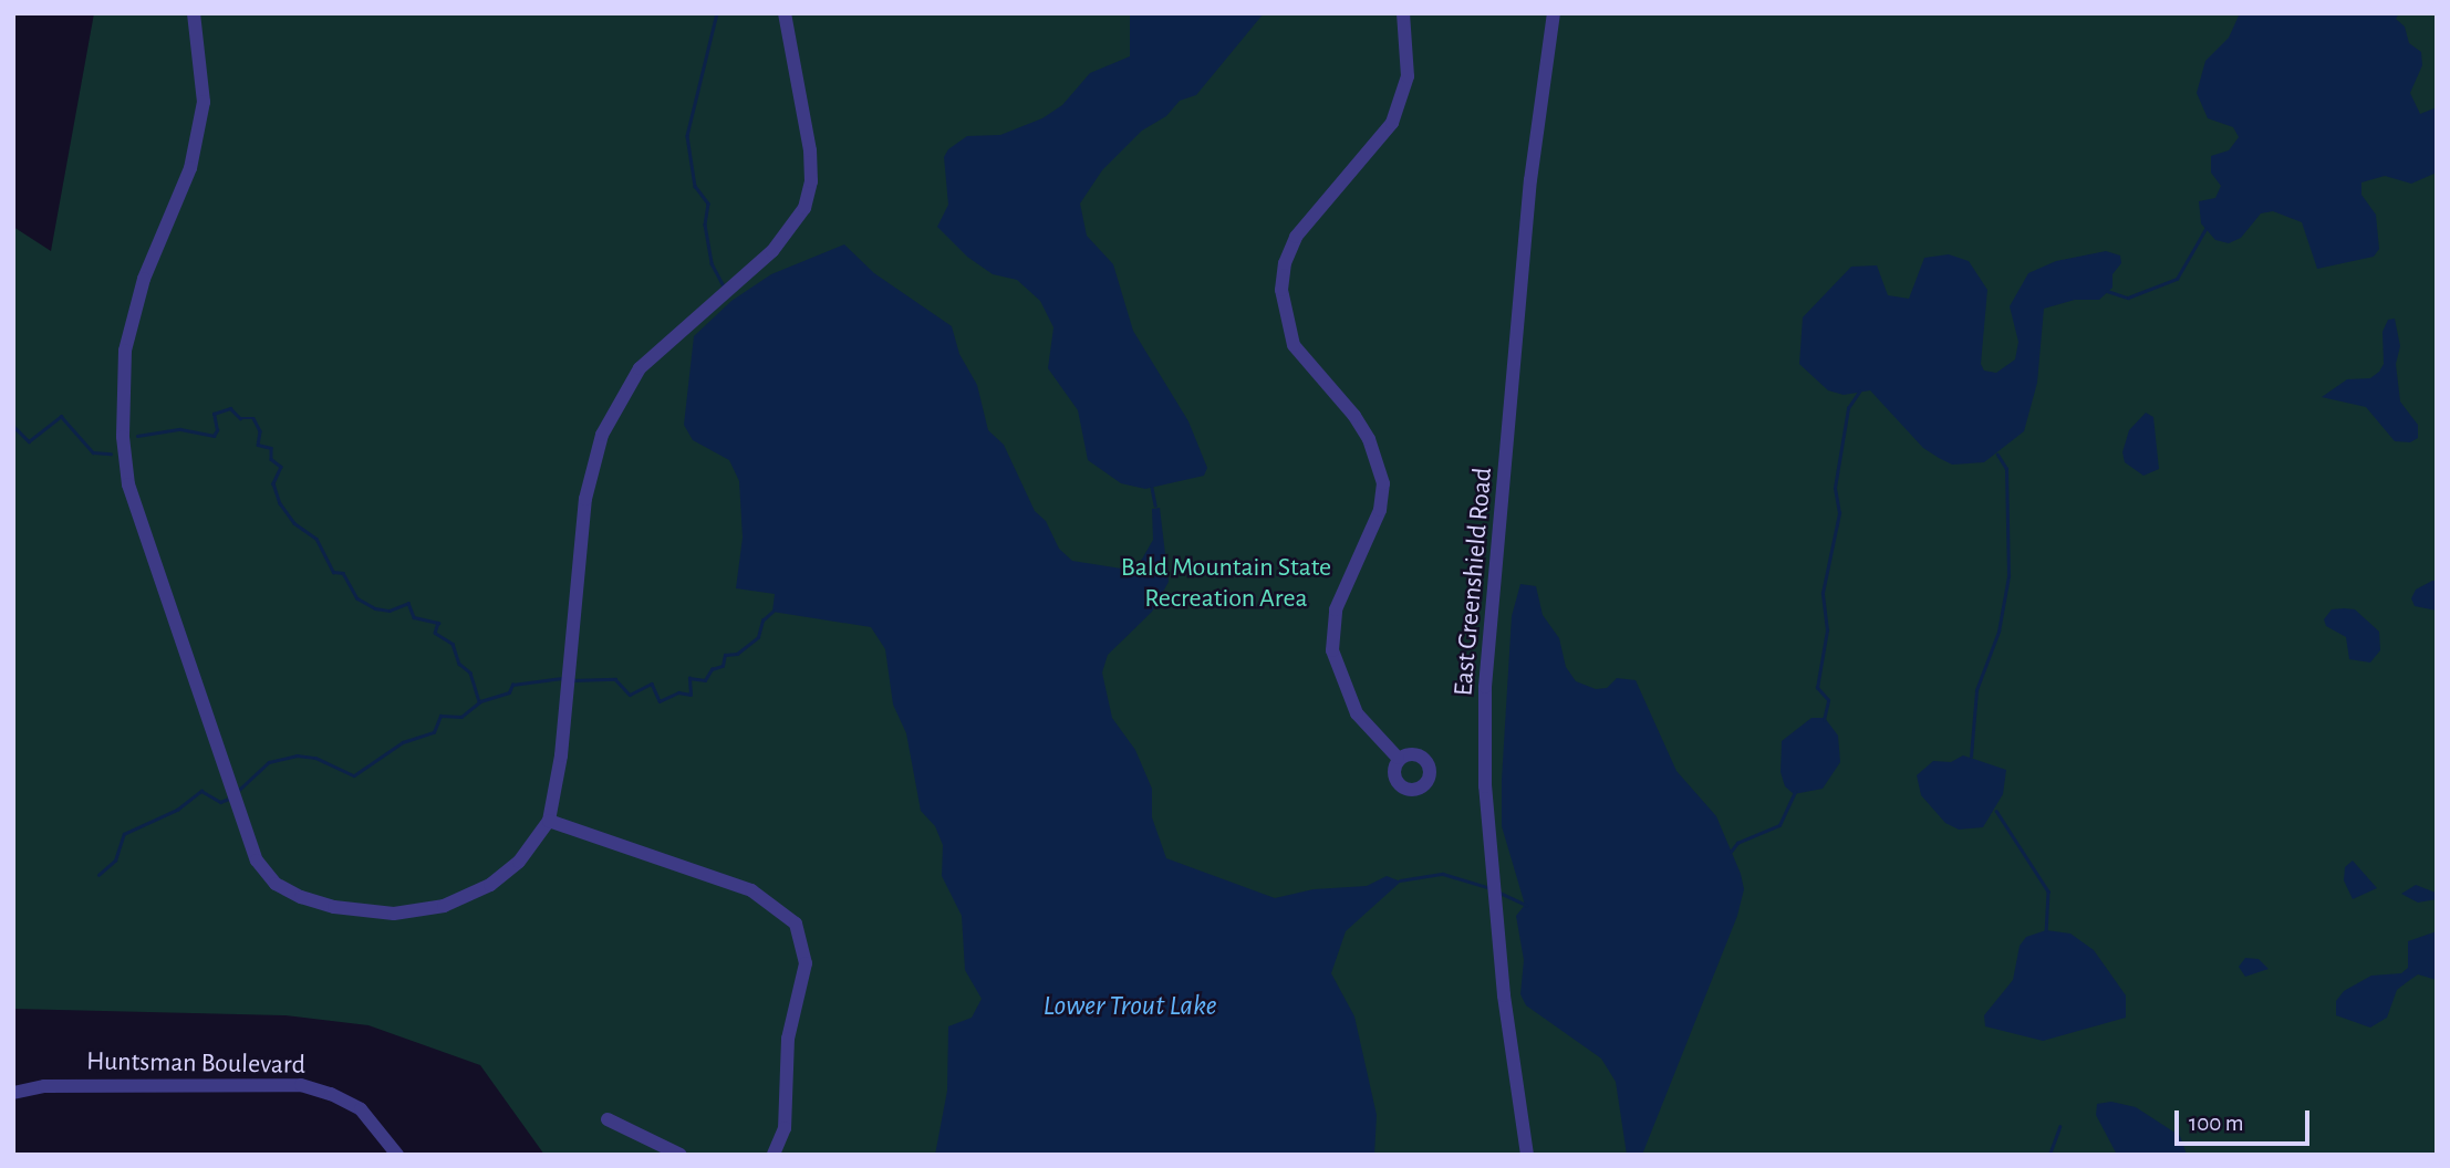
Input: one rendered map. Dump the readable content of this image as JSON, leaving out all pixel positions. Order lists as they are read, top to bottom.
{
  "streets": {
    "street": ["East Greenshield Road", "Huntsman Boulevard"]
  },
  "water": ["Lower Trout Lake"],
  "parks": ["Bald Mountain State Recreation Area"],
  "scale_bar": "100 m"
}
